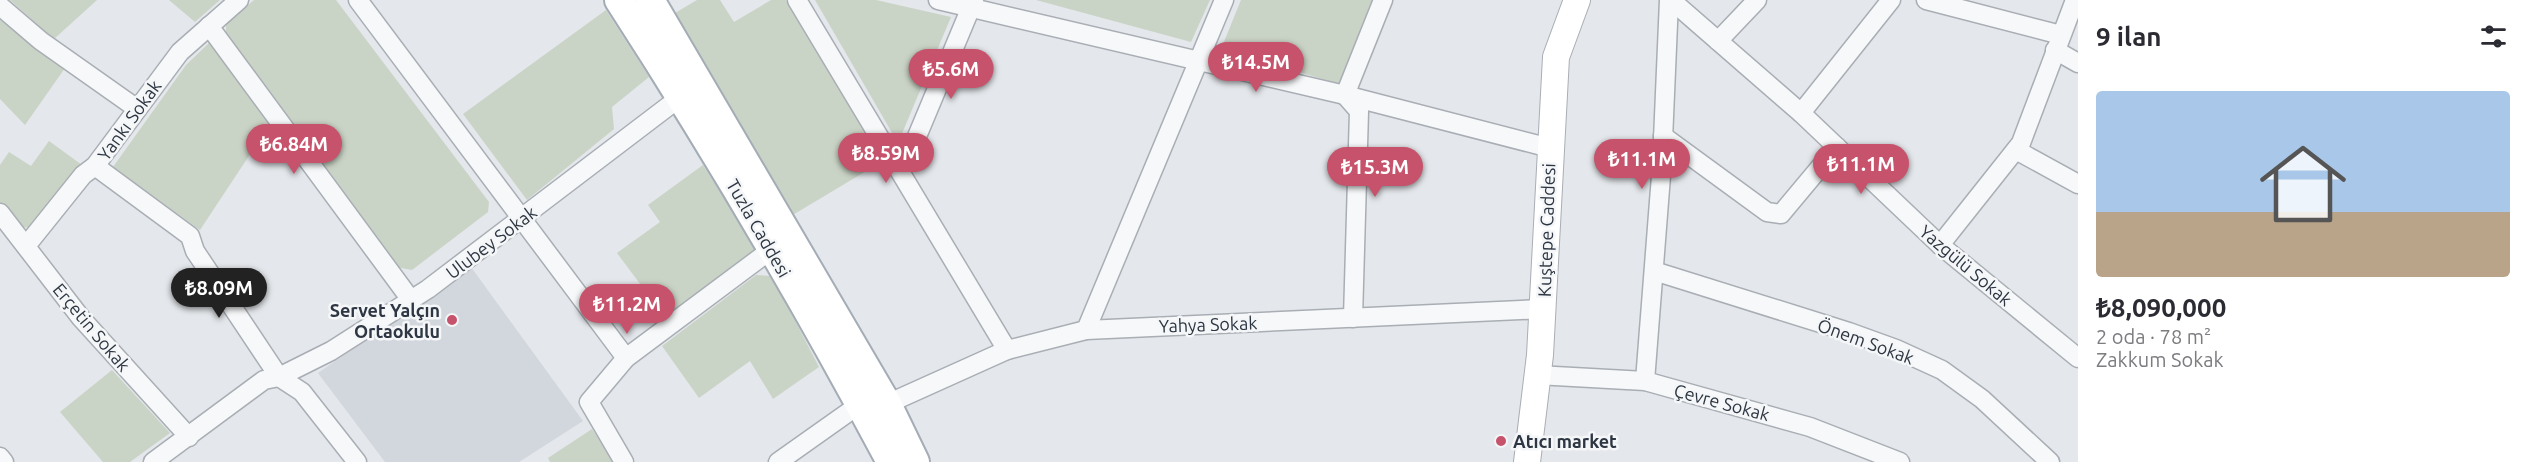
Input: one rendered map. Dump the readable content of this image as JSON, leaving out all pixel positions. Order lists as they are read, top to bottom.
{
  "streets": {
    "main road": ["Tuzla Caddesi"],
    "street": [
      "Yankı Sokak",
      "Kuştepe Caddesi",
      "Ulubey Sokak",
      "Yazgülü Sokak",
      "Yahya Sokak",
      "Erçetin Sokak",
      "Önem Sokak",
      "Çevre Sokak"
    ]
  },
  "crossings": [
    ["Yankı Sokak", "Erçetin Sokak"],
    ["Tuzla Caddesi", "Ulubey Sokak"],
    ["Tuzla Caddesi", "Yahya Sokak"],
    ["Kuştepe Caddesi", "Yahya Sokak"],
    ["Kuştepe Caddesi", "Çevre Sokak"],
    ["Ulubey Sokak", "Erçetin Sokak"]
  ],
  "places": ["Servet Yalçın Ortaokulu", "Atıcı market"],
  "page": {
    "heading": "9 ilan",
    "price": [
      "₺14.5M",
      "₺5.6M",
      "₺6.84M",
      "₺8.59M",
      "₺11.1M",
      "₺11.1M",
      "₺15.3M",
      "₺8.09M",
      "₺11.2M"
    ],
    "list": [
      {
        "name": "₺8,090,000",
        "note": "2 oda · 78 m² · Zakkum Sokak"
      }
    ]
  }
}
